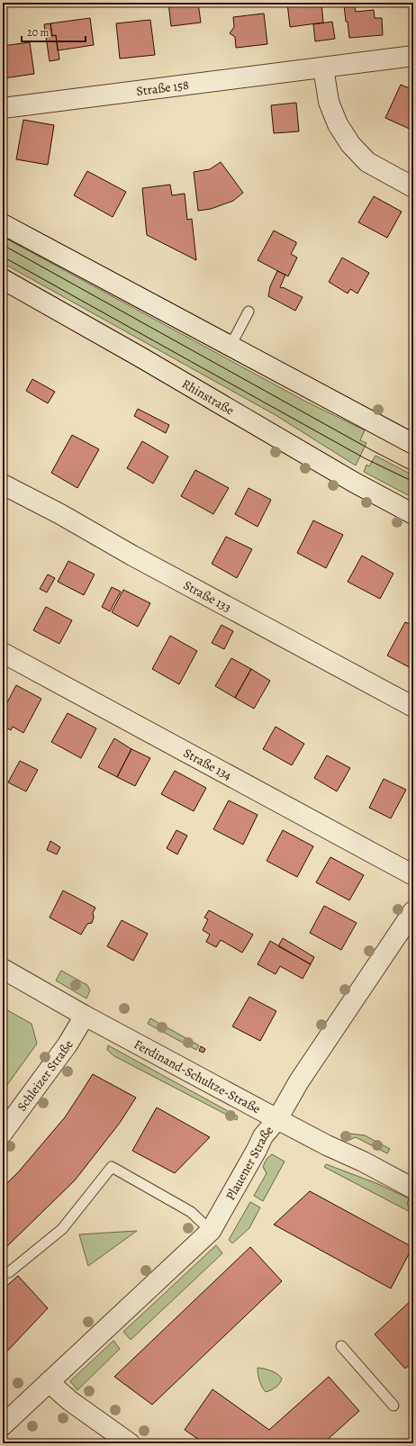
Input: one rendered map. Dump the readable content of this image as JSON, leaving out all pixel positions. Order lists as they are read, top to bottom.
{
  "streets": {
    "street": [
      "Straße 158",
      "Rhinstraße",
      "Straße 133",
      "Straße 134",
      "Schleizer Straße",
      "Ferdinand-Schultze-Straße",
      "Plauener Straße"
    ]
  },
  "crossings": [
    ["Schleizer Straße", "Ferdinand-Schultze-Straße"],
    ["Ferdinand-Schultze-Straße", "Plauener Straße"]
  ],
  "scale_bar": "20 m"
}
